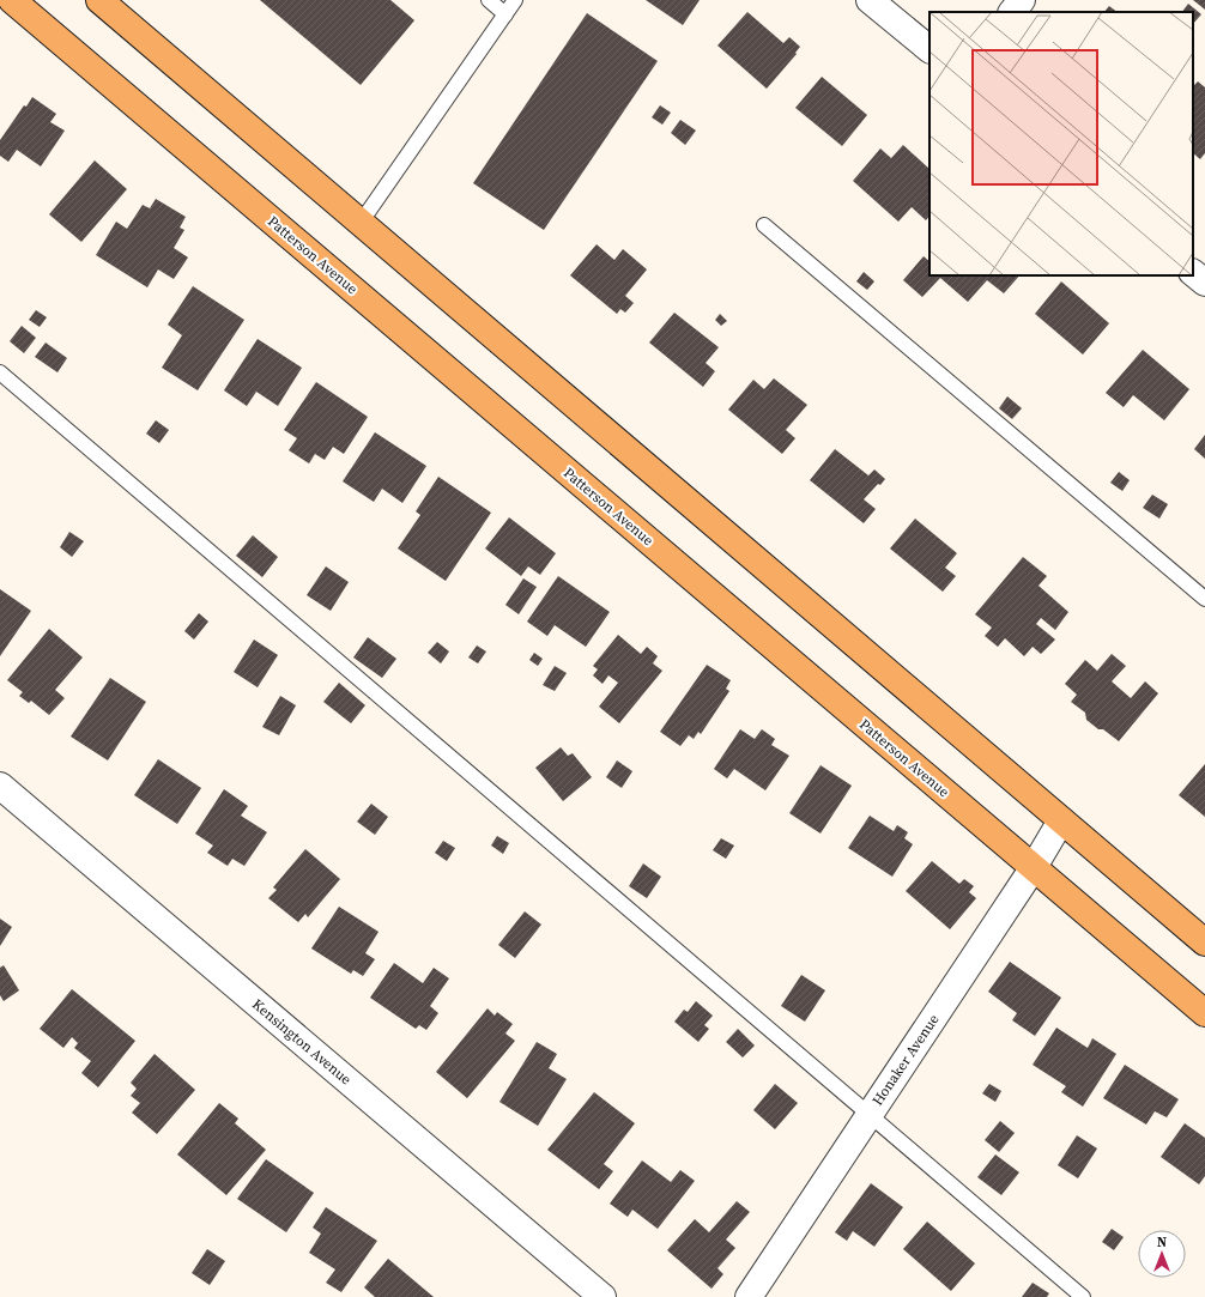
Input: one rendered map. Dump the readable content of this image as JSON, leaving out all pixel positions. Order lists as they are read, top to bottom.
{
  "streets": {
    "main road": ["Patterson Avenue"],
    "street": ["Kensington Avenue", "Honaker Avenue"]
  },
  "crossings": [
    ["Patterson Avenue", "Honaker Avenue"]
  ],
  "north": "top"
}
